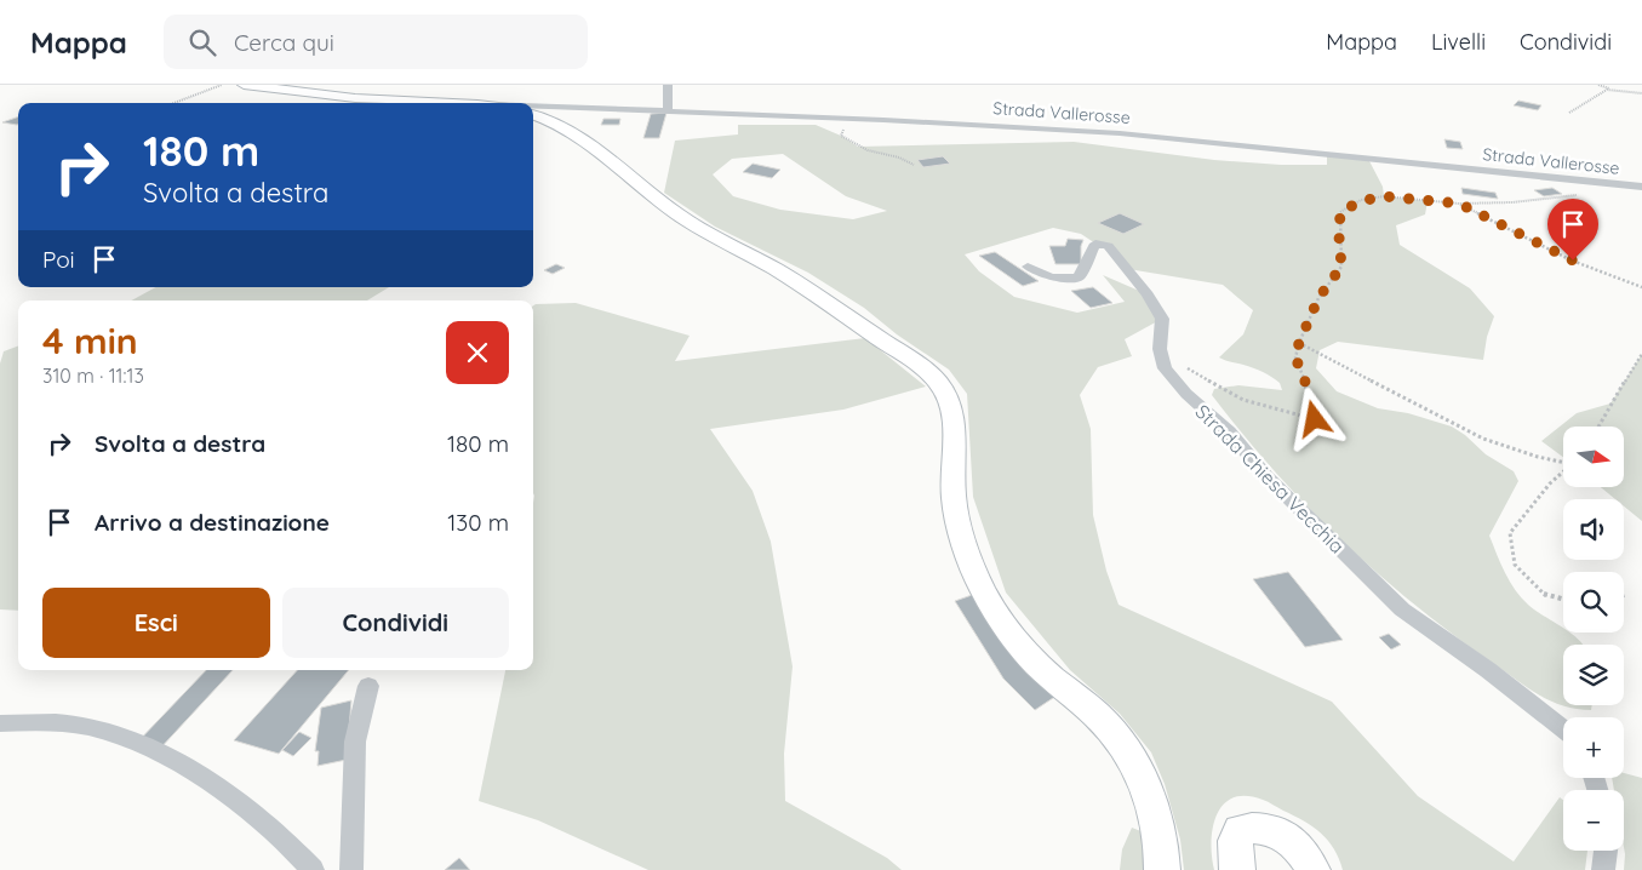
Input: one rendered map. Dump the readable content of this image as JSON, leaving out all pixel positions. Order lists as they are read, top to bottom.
{
  "streets": {
    "street": ["Strada Vallerosse", "Strada Chiesa Vecchia"]
  },
  "north": "right",
  "page": {
    "header": "Mappa",
    "search": "Cerca qui",
    "nav": ["Mappa", "Livelli", "Condividi"],
    "turn": ["180 m", "Svolta a destra"],
    "then": "Poi",
    "heading": ["4 min", "310 m · 11:13"],
    "list": [
      {
        "name": "Svolta a destra",
        "value": "180 m"
      },
      {
        "name": "Arrivo a destinazione",
        "value": "130 m"
      }
    ],
    "map_buttons": ["+", "−"],
    "buttons": ["Esci", "Condividi"]
  }
}
